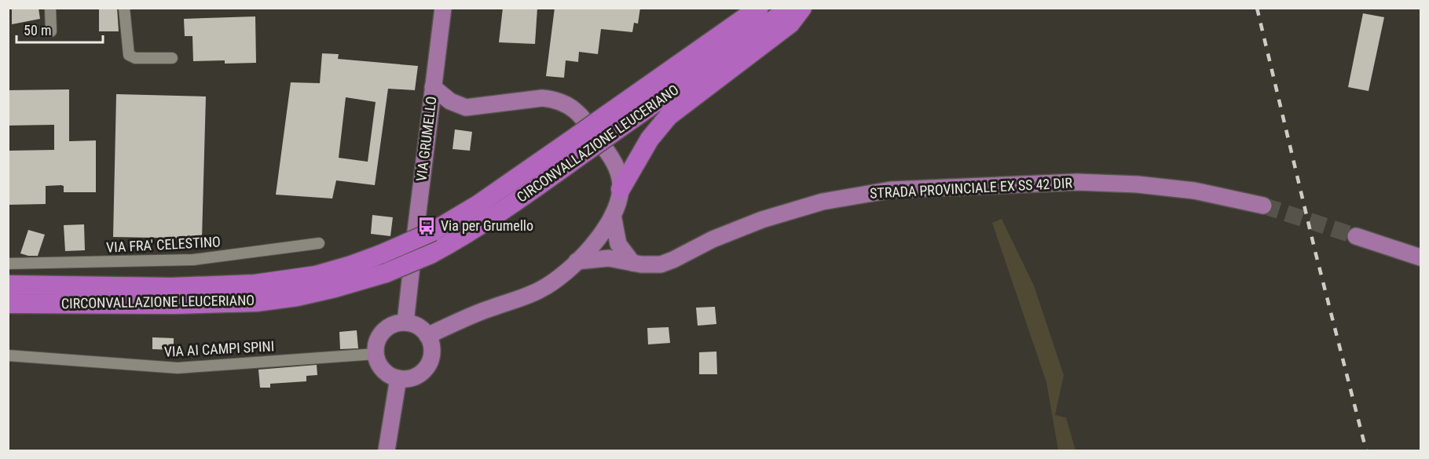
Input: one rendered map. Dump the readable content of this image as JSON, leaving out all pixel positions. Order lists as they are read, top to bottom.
{
  "streets": {
    "highway": ["CIRCONVALLAZIONE LEUCERIANO"],
    "main road": ["VIA GRUMELLO", "STRADA PROVINCIALE EX SS 42 DIR"],
    "street": ["VIA FRA' CELESTINO", "VIA AI CAMPI SPINI"]
  },
  "crossings": [
    ["VIA GRUMELLO", "VIA AI CAMPI SPINI"]
  ],
  "places": {
    "bus stop": ["Via per Grumello"]
  },
  "scale_bar": "50 m"
}
